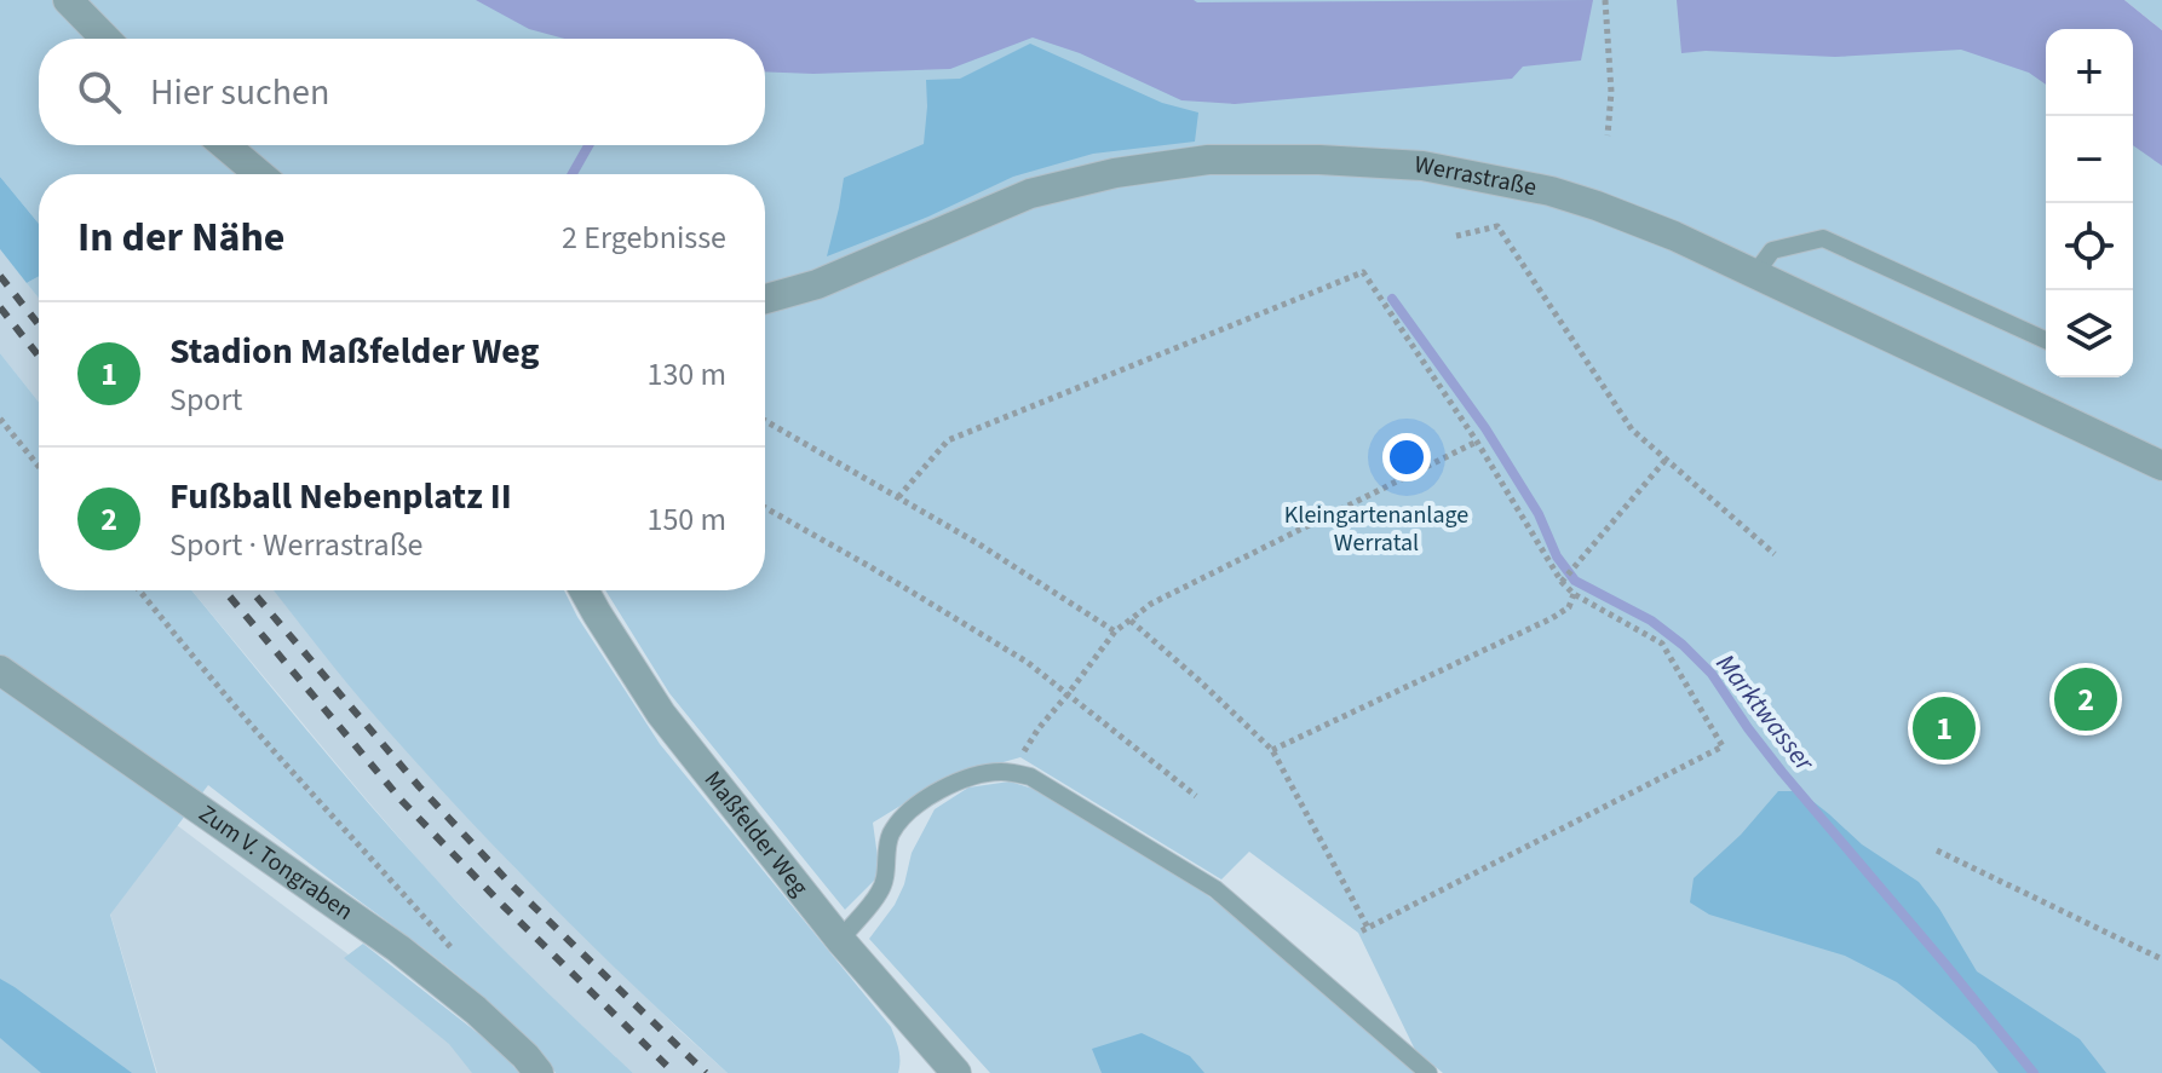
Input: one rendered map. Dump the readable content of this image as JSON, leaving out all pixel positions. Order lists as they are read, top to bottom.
{
  "streets": {
    "street": ["Werrastraße", "Maßfelder Weg", "Zum V. Tongraben"]
  },
  "water": ["Marktwasser"],
  "parks": ["Kleingartenanlage Werratal"],
  "page": {
    "map_buttons": ["+", "−"],
    "search": "Hier suchen",
    "heading": ["In der Nähe", "2 Ergebnisse"],
    "list": [
      {
        "mark": "1",
        "name": "Stadion Maßfelder Weg",
        "note": "Sport",
        "value": "130 m"
      },
      {
        "mark": "2",
        "name": "Fußball Nebenplatz II",
        "note": "Sport · Werrastraße",
        "value": "150 m"
      }
    ],
    "pins": ["2", "1"]
  }
}
